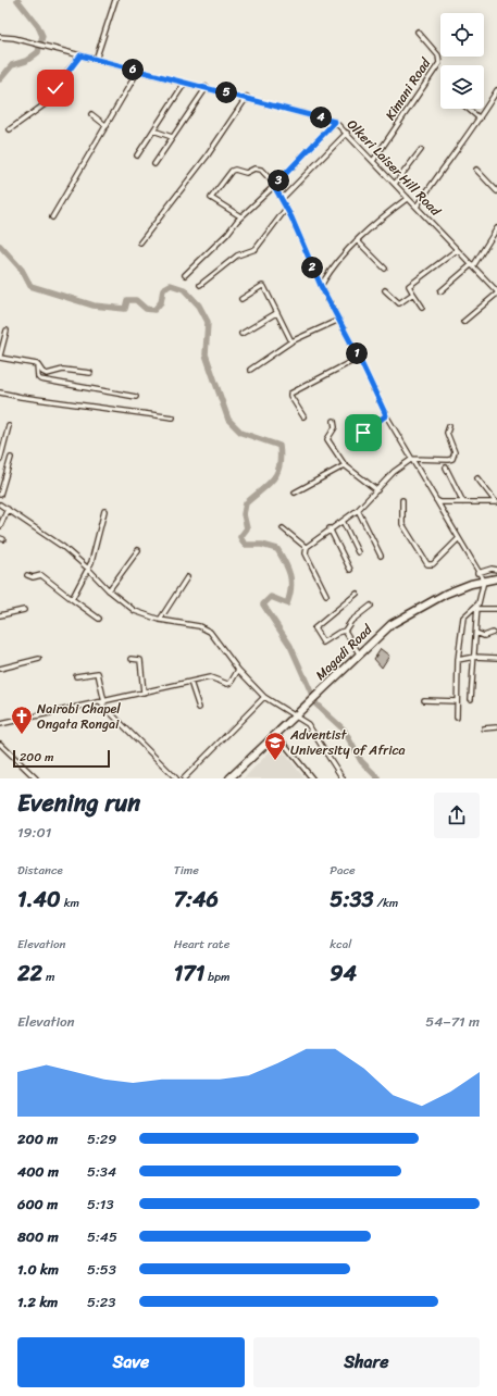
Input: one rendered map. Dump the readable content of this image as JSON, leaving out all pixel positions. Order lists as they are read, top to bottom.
{
  "streets": {
    "highway": ["Magadi Road"],
    "street": ["Kimani Road", "Olkeri Laiser Hill Road"]
  },
  "crossings": [
    ["Kimani Road", "Olkeri Laiser Hill Road"]
  ],
  "places": {
    "church": ["Nairobi Chapel Ongata Rongai"],
    "school or university": ["Adventist University of Africa"]
  },
  "scale_bar": "200 m",
  "page": {
    "pins": [
      "6",
      "5",
      "4",
      "3",
      "2",
      "1"
    ],
    "scale": "200 m",
    "heading": ["Evening run", "19:01"],
    "stats": [
      ["Distance", "1.40 km"],
      ["Time", "7:46"],
      ["Pace", "5:33 /km"],
      ["Elevation", "22 m"],
      ["Heart rate", "171 bpm"],
      ["kcal", "94"]
    ],
    "chart": ["Elevation", "54–71 m"],
    "list": [
      {
        "name": "200 m",
        "note": "5:29"
      },
      {
        "name": "400 m",
        "note": "5:34"
      },
      {
        "name": "600 m",
        "note": "5:13"
      },
      {
        "name": "800 m",
        "note": "5:45"
      },
      {
        "name": "1.0 km",
        "note": "5:53"
      },
      {
        "name": "1.2 km",
        "note": "5:23"
      }
    ],
    "buttons": ["Save", "Share"]
  }
}
